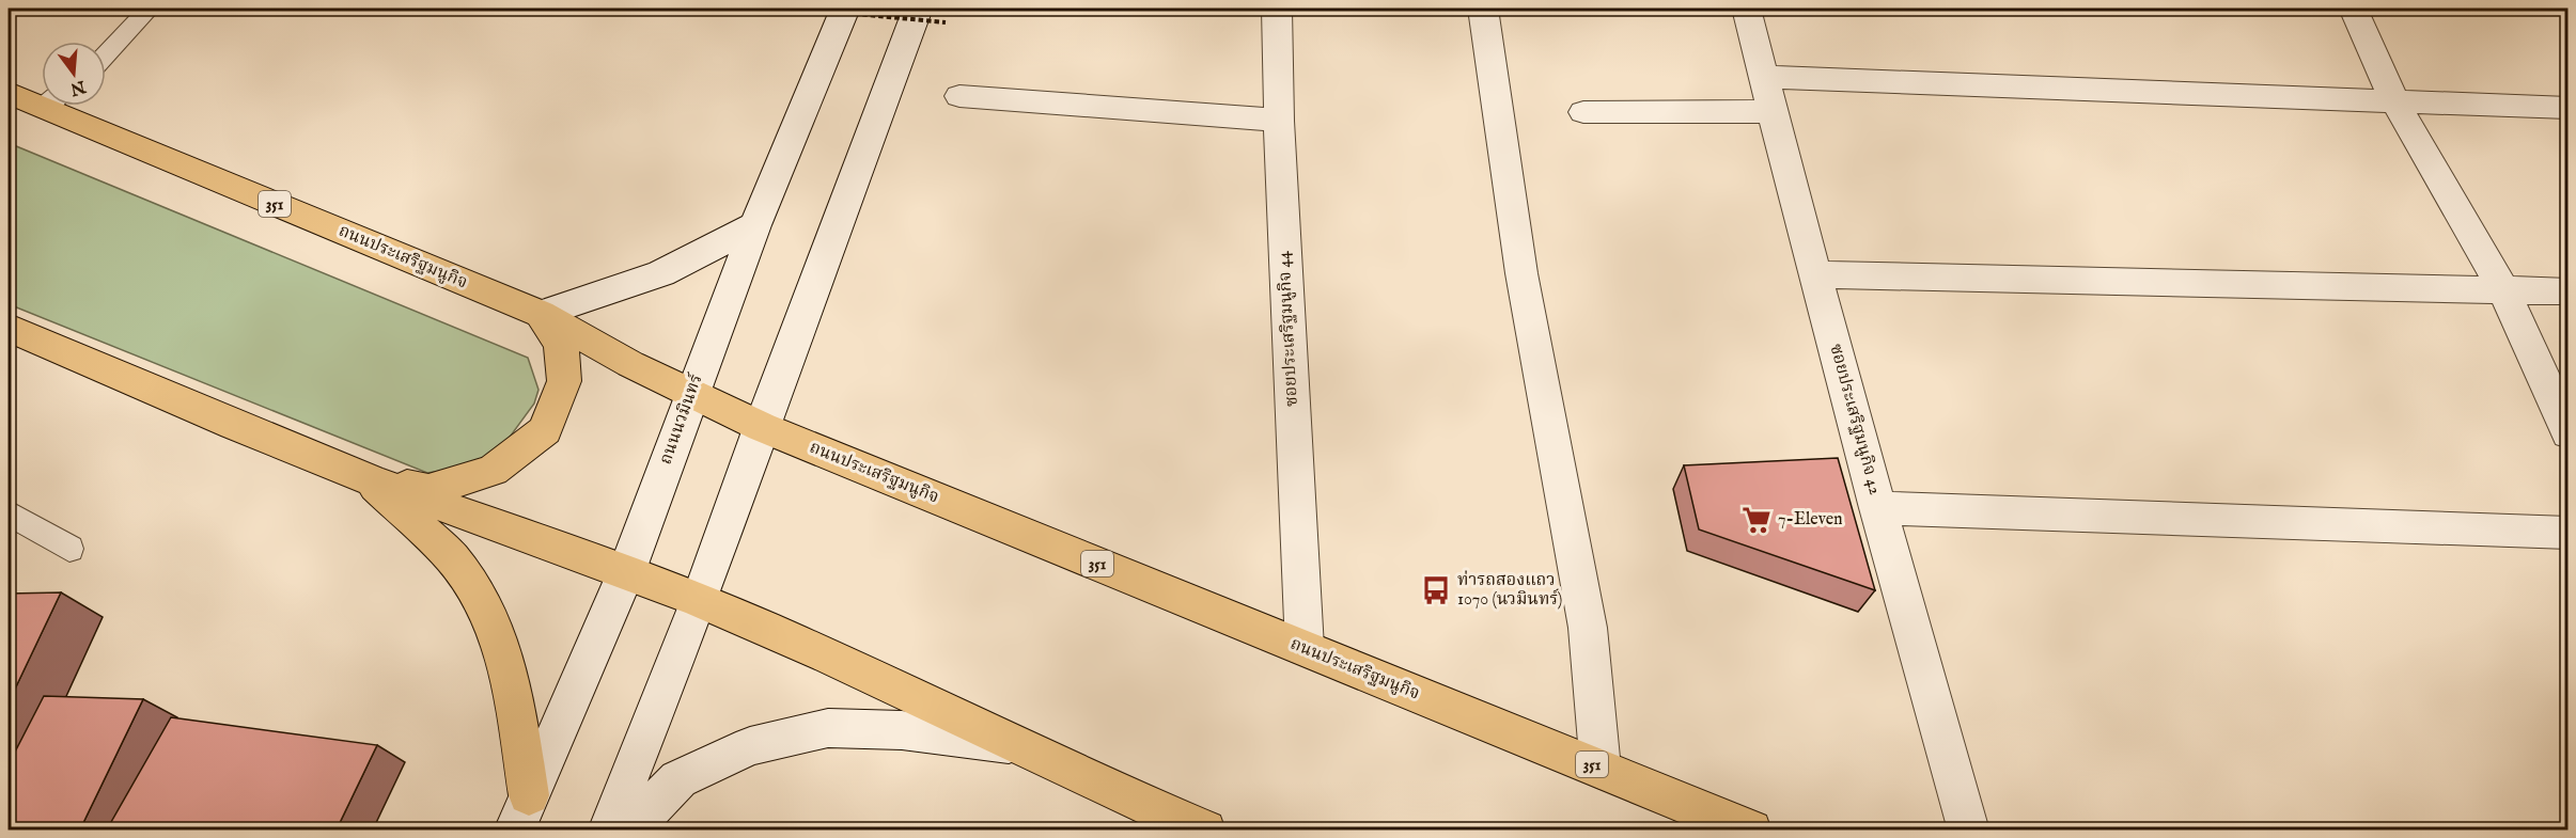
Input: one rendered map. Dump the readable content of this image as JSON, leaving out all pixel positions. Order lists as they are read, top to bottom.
{
  "streets": {
    "main road": ["351", "ถนนประเสริฐมนูกิจ"],
    "street": ["ซอยประเสริฐมนูกิจ 44", "ถนนนวมินทร์", "ซอยประเสริฐมนูกิจ 42"]
  },
  "crossings": [
    ["ถนนประเสริฐมนูกิจ", "ซอยประเสริฐมนูกิจ 44"],
    ["ถนนประเสริฐมนูกิจ", "ถนนนวมินทร์"]
  ],
  "places": {
    "supermarket": ["7-Eleven"],
    "bus stop": ["ท่ารถสองแถว 1070 (นวมินทร์)"]
  },
  "north": "bottom"
}
